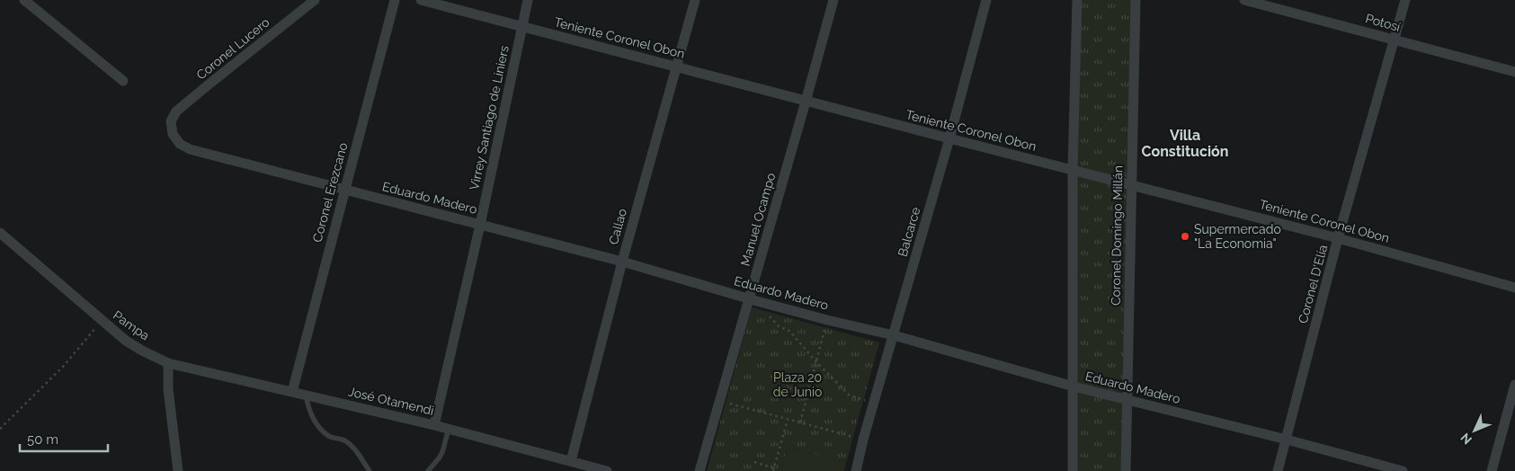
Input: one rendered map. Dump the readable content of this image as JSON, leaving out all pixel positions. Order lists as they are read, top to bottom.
{
  "streets": {
    "street": [
      "Potosí",
      "Teniente Coronel Obon",
      "Coronel Lucero",
      "Virrey Santiago de Liniers",
      "Coronel Erezcano",
      "Eduardo Madero",
      "Manuel Ocampo",
      "Callao",
      "Balcarce",
      "Coronel Domingo Millán",
      "Coronel D'Elía",
      "Pampa",
      "José Otamendi"
    ]
  },
  "crossings": [
    ["Potosí", "Coronel D'Elía"],
    ["Teniente Coronel Obon", "Virrey Santiago de Liniers"],
    ["Teniente Coronel Obon", "Manuel Ocampo"],
    ["Teniente Coronel Obon", "Callao"],
    ["Teniente Coronel Obon", "Balcarce"],
    ["Teniente Coronel Obon", "Coronel Domingo Millán"],
    ["Teniente Coronel Obon", "Coronel D'Elía"],
    ["Coronel Lucero", "Eduardo Madero"],
    ["Virrey Santiago de Liniers", "Eduardo Madero"],
    ["Virrey Santiago de Liniers", "José Otamendi"],
    ["Coronel Erezcano", "Eduardo Madero"],
    ["Coronel Erezcano", "José Otamendi"],
    ["Eduardo Madero", "Manuel Ocampo"],
    ["Eduardo Madero", "Callao"],
    ["Eduardo Madero", "Balcarce"],
    ["Eduardo Madero", "Coronel Domingo Millán"],
    ["Eduardo Madero", "Coronel D'Elía"],
    ["Callao", "José Otamendi"],
    ["Pampa", "José Otamendi"]
  ],
  "districts": ["Villa Constitución"],
  "parks": ["Plaza 20 de Junio"],
  "places": ["Supermercado \"La Economia\""],
  "scale_bar": "50 m",
  "north": "bottom left"
}
